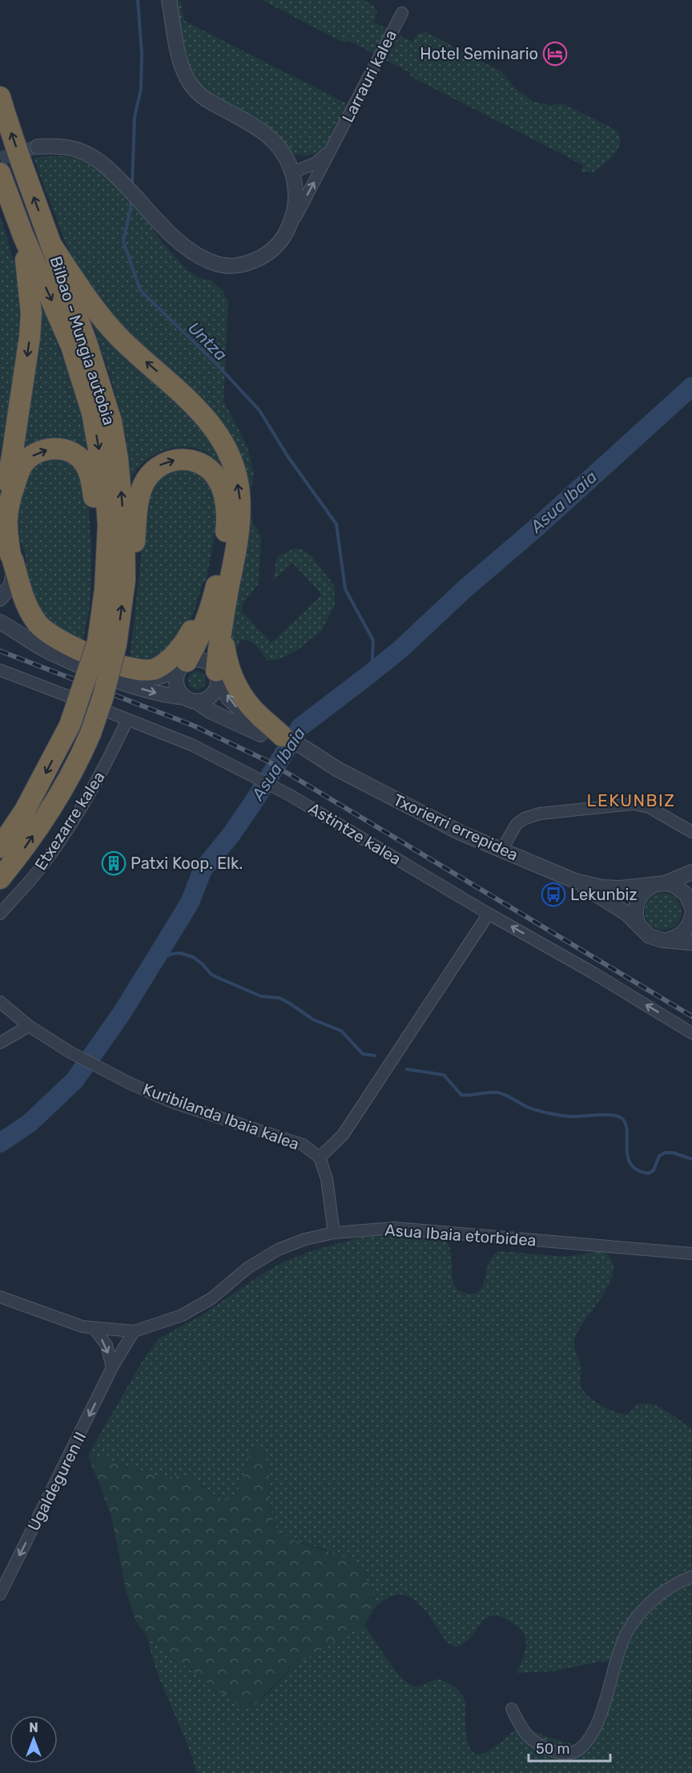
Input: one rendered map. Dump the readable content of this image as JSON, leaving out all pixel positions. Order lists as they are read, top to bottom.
{
  "streets": {
    "highway": ["Bilbao - Mungia autobia"],
    "street": [
      "Larrauri kalea",
      "Etxezarre kalea",
      "Txorierri errepidea",
      "Astintze kalea",
      "Kuribilanda Ibaia kalea",
      "Asua Ibaia etorbidea",
      "Ugaldeguren II"
    ]
  },
  "crossings": [
    ["Etxezarre kalea", "Astintze kalea"],
    ["Asua Ibaia etorbidea", "Ugaldeguren II"]
  ],
  "one_way": ["Ugaldeguren II"],
  "districts": ["LEKUNBIZ"],
  "water": ["Untza", "Asua Ibaia"],
  "places": {
    "hotel": ["Hotel Seminario"],
    "building": ["Patxi Koop. Elk."],
    "bus stop": ["Lekunbiz"]
  },
  "scale_bar": "50 m",
  "north": "top"
}
